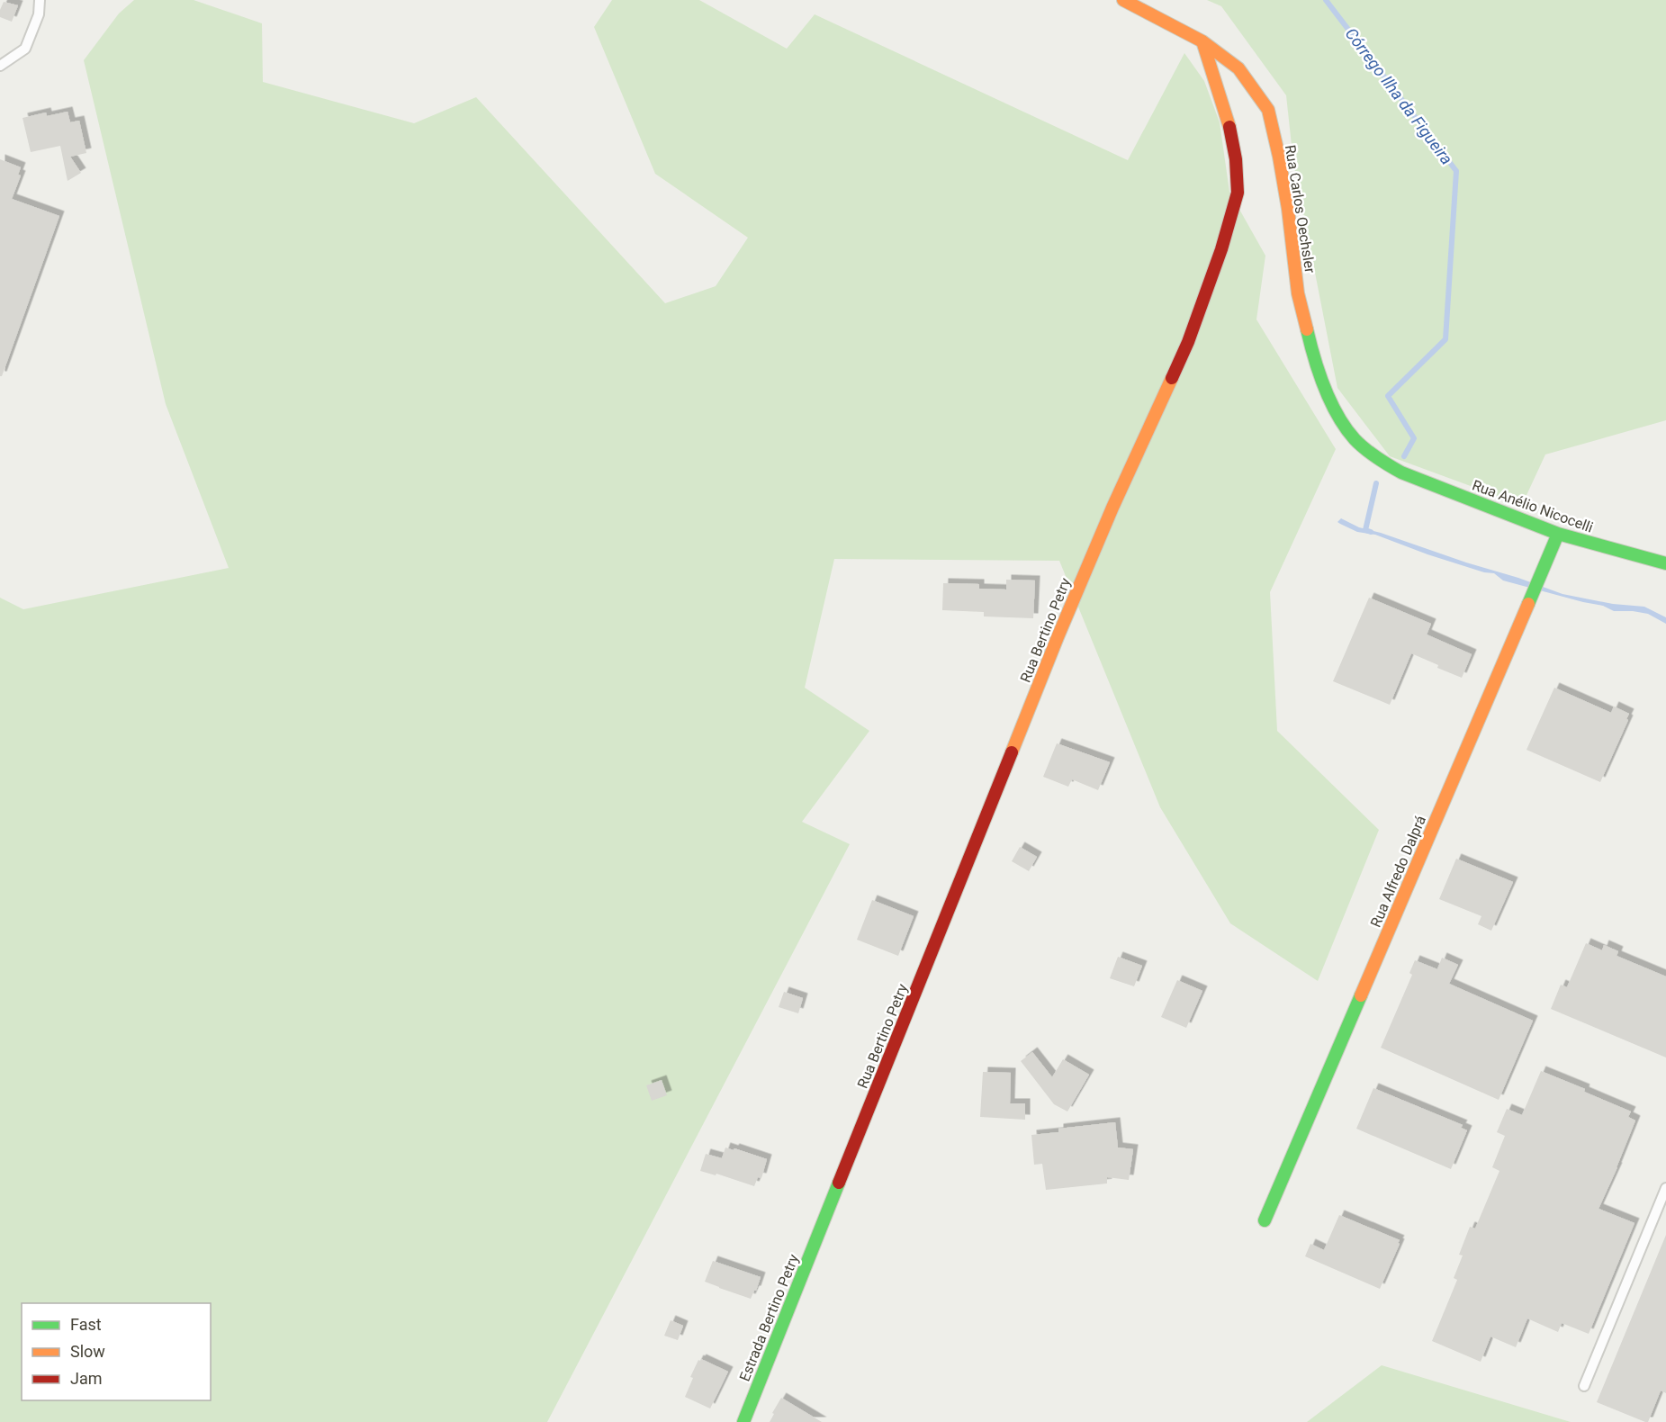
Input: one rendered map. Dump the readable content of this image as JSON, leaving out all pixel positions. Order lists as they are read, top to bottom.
{
  "streets": {
    "street": [
      "Rua Carlos Oechsler",
      "Rua Anélio Nicocelli",
      "Rua Bertino Petry",
      "Rua Alfredo Dalprá",
      "Estrada Bertino Petry"
    ]
  },
  "crossings": [
    ["Rua Carlos Oechsler", "Rua Anélio Nicocelli"],
    ["Rua Carlos Oechsler", "Rua Bertino Petry"],
    ["Rua Anélio Nicocelli", "Rua Alfredo Dalprá"],
    ["Rua Bertino Petry", "Estrada Bertino Petry"]
  ],
  "water": ["Córrego Ilha da Figueira"],
  "legend": ["Fast", "Slow", "Jam"]
}
